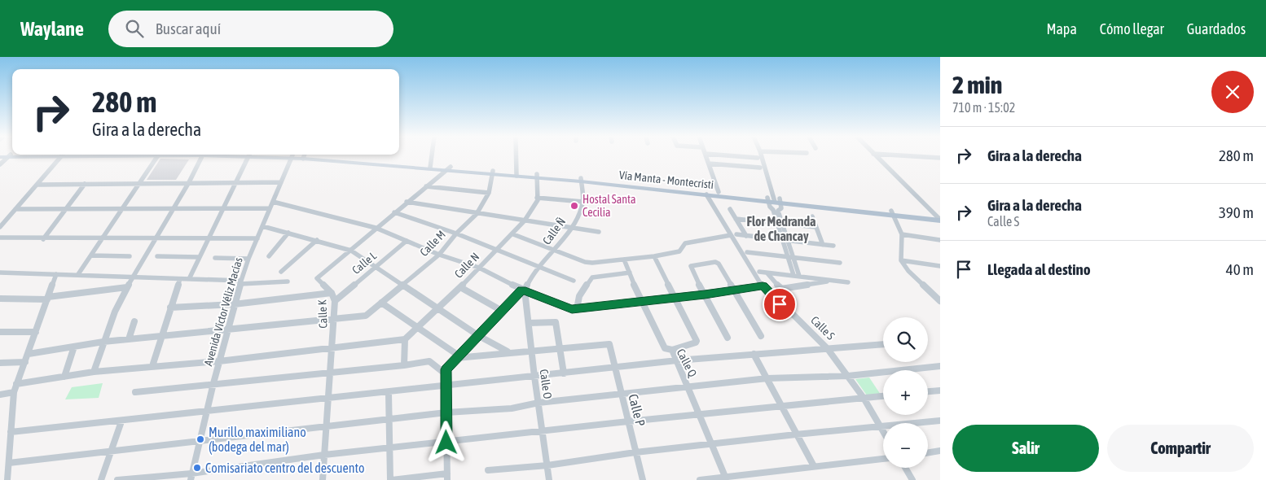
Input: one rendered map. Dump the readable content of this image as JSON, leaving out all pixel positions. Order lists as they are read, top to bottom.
{
  "streets": {
    "main road": ["Vía Manta - Montecristi"],
    "street": [
      "Calle Ñ",
      "Calle M",
      "Calle L",
      "Calle N",
      "Avenida Víctor Véliz Macías",
      "Calle K",
      "Calle S",
      "Calle Q",
      "Calle O",
      "Calle P"
    ]
  },
  "crossings": [
    ["Vía Manta - Montecristi", "Calle M"],
    ["Vía Manta - Montecristi", "Calle N"],
    ["Vía Manta - Montecristi", "Calle K"],
    ["Vía Manta - Montecristi", "Calle S"],
    ["Calle Ñ", "Calle O"],
    ["Calle M", "Calle K"],
    ["Calle L", "Calle K"]
  ],
  "districts": ["Flor Medranda de Chancay"],
  "places": ["Hostal Santa Cecilia", "Murillo maximiliano (bodega del mar)", "Comisariato centro del descuento"],
  "page": {
    "header": "Waylane",
    "search": "Buscar aquí",
    "nav": ["Mapa", "Cómo llegar", "Guardados"],
    "heading": ["2 min", "710 m · 15:02"],
    "turn": ["280 m", "Gira a la derecha"],
    "list": [
      {
        "name": "Gira a la derecha",
        "value": "280 m"
      },
      {
        "name": "Gira a la derecha",
        "note": "Calle S",
        "value": "390 m"
      },
      {
        "name": "Llegada al destino",
        "value": "40 m"
      }
    ],
    "map_buttons": ["+", "−"],
    "buttons": ["Salir", "Compartir"]
  }
}
